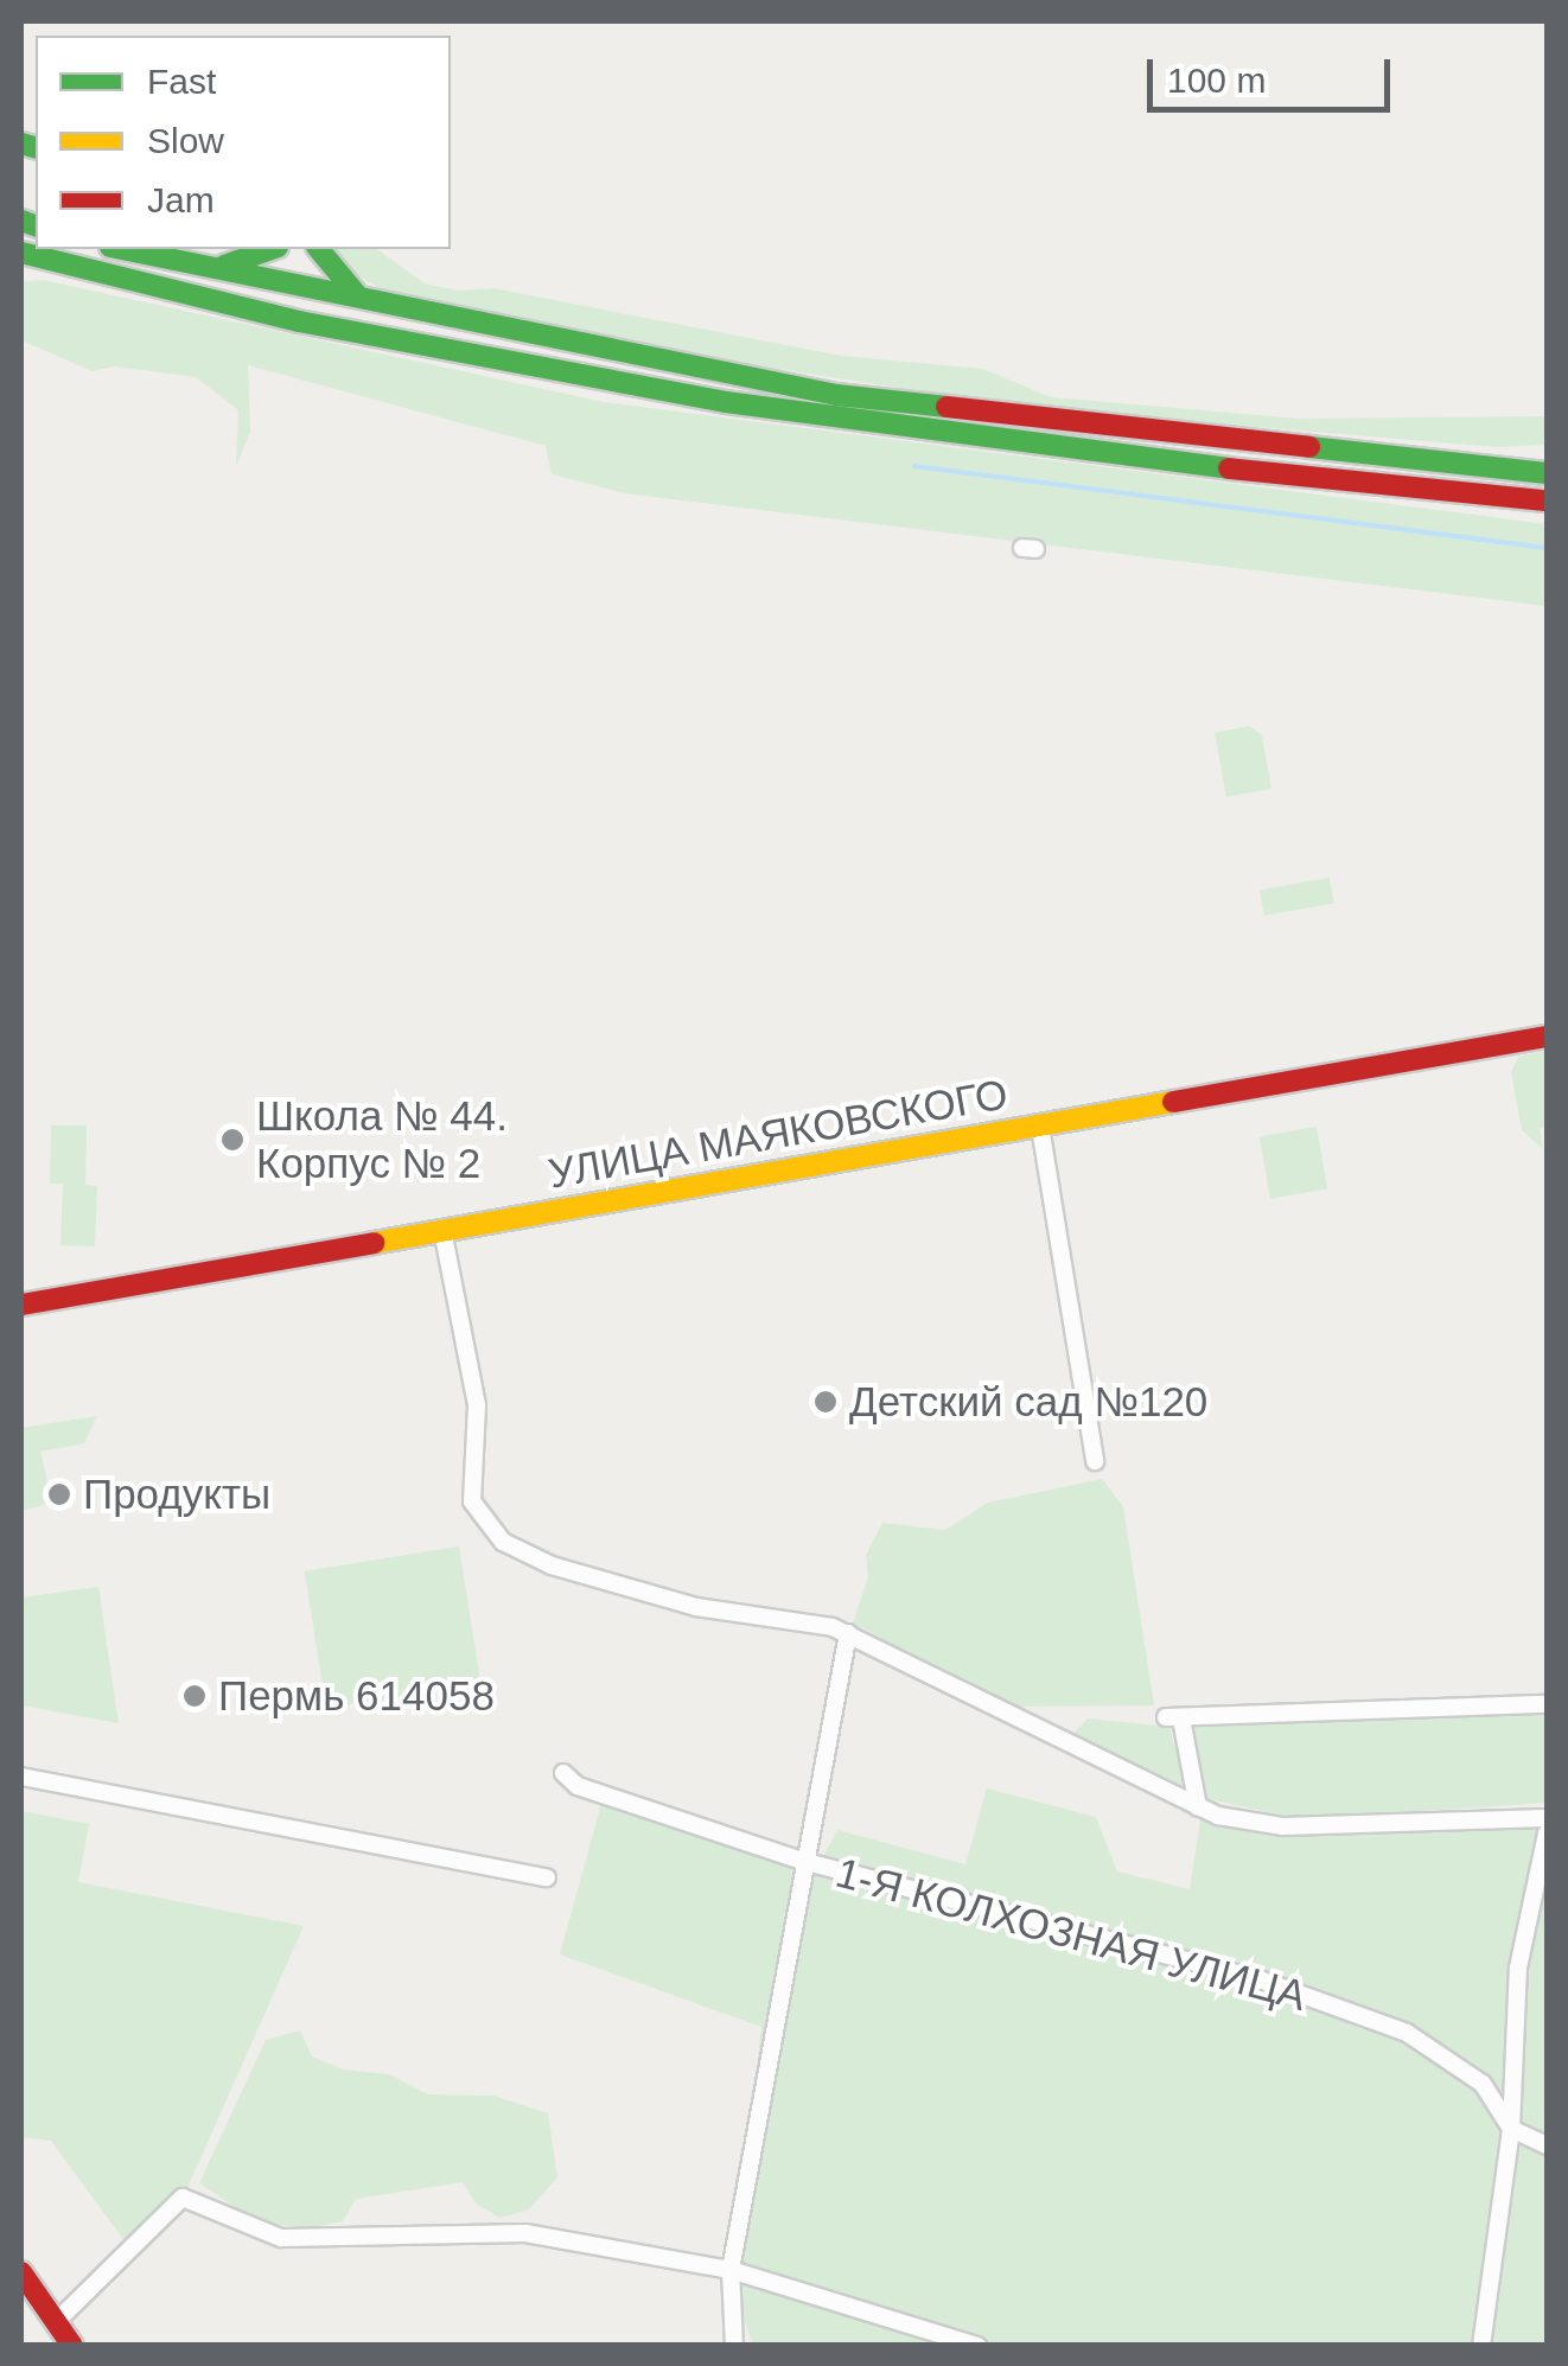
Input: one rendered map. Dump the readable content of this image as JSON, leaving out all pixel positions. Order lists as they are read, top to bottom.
{
  "streets": {
    "main road": ["УЛИЦА МАЯКОВСКОГО"],
    "street": ["1-Я КОЛХОЗНАЯ УЛИЦА"]
  },
  "places": [
    "Школа № 44. Корпус № 2",
    "Детский сад №120",
    "Продукты",
    "Пермь 614058"
  ],
  "legend": ["Fast", "Slow", "Jam"],
  "scale_bar": "100 m"
}
